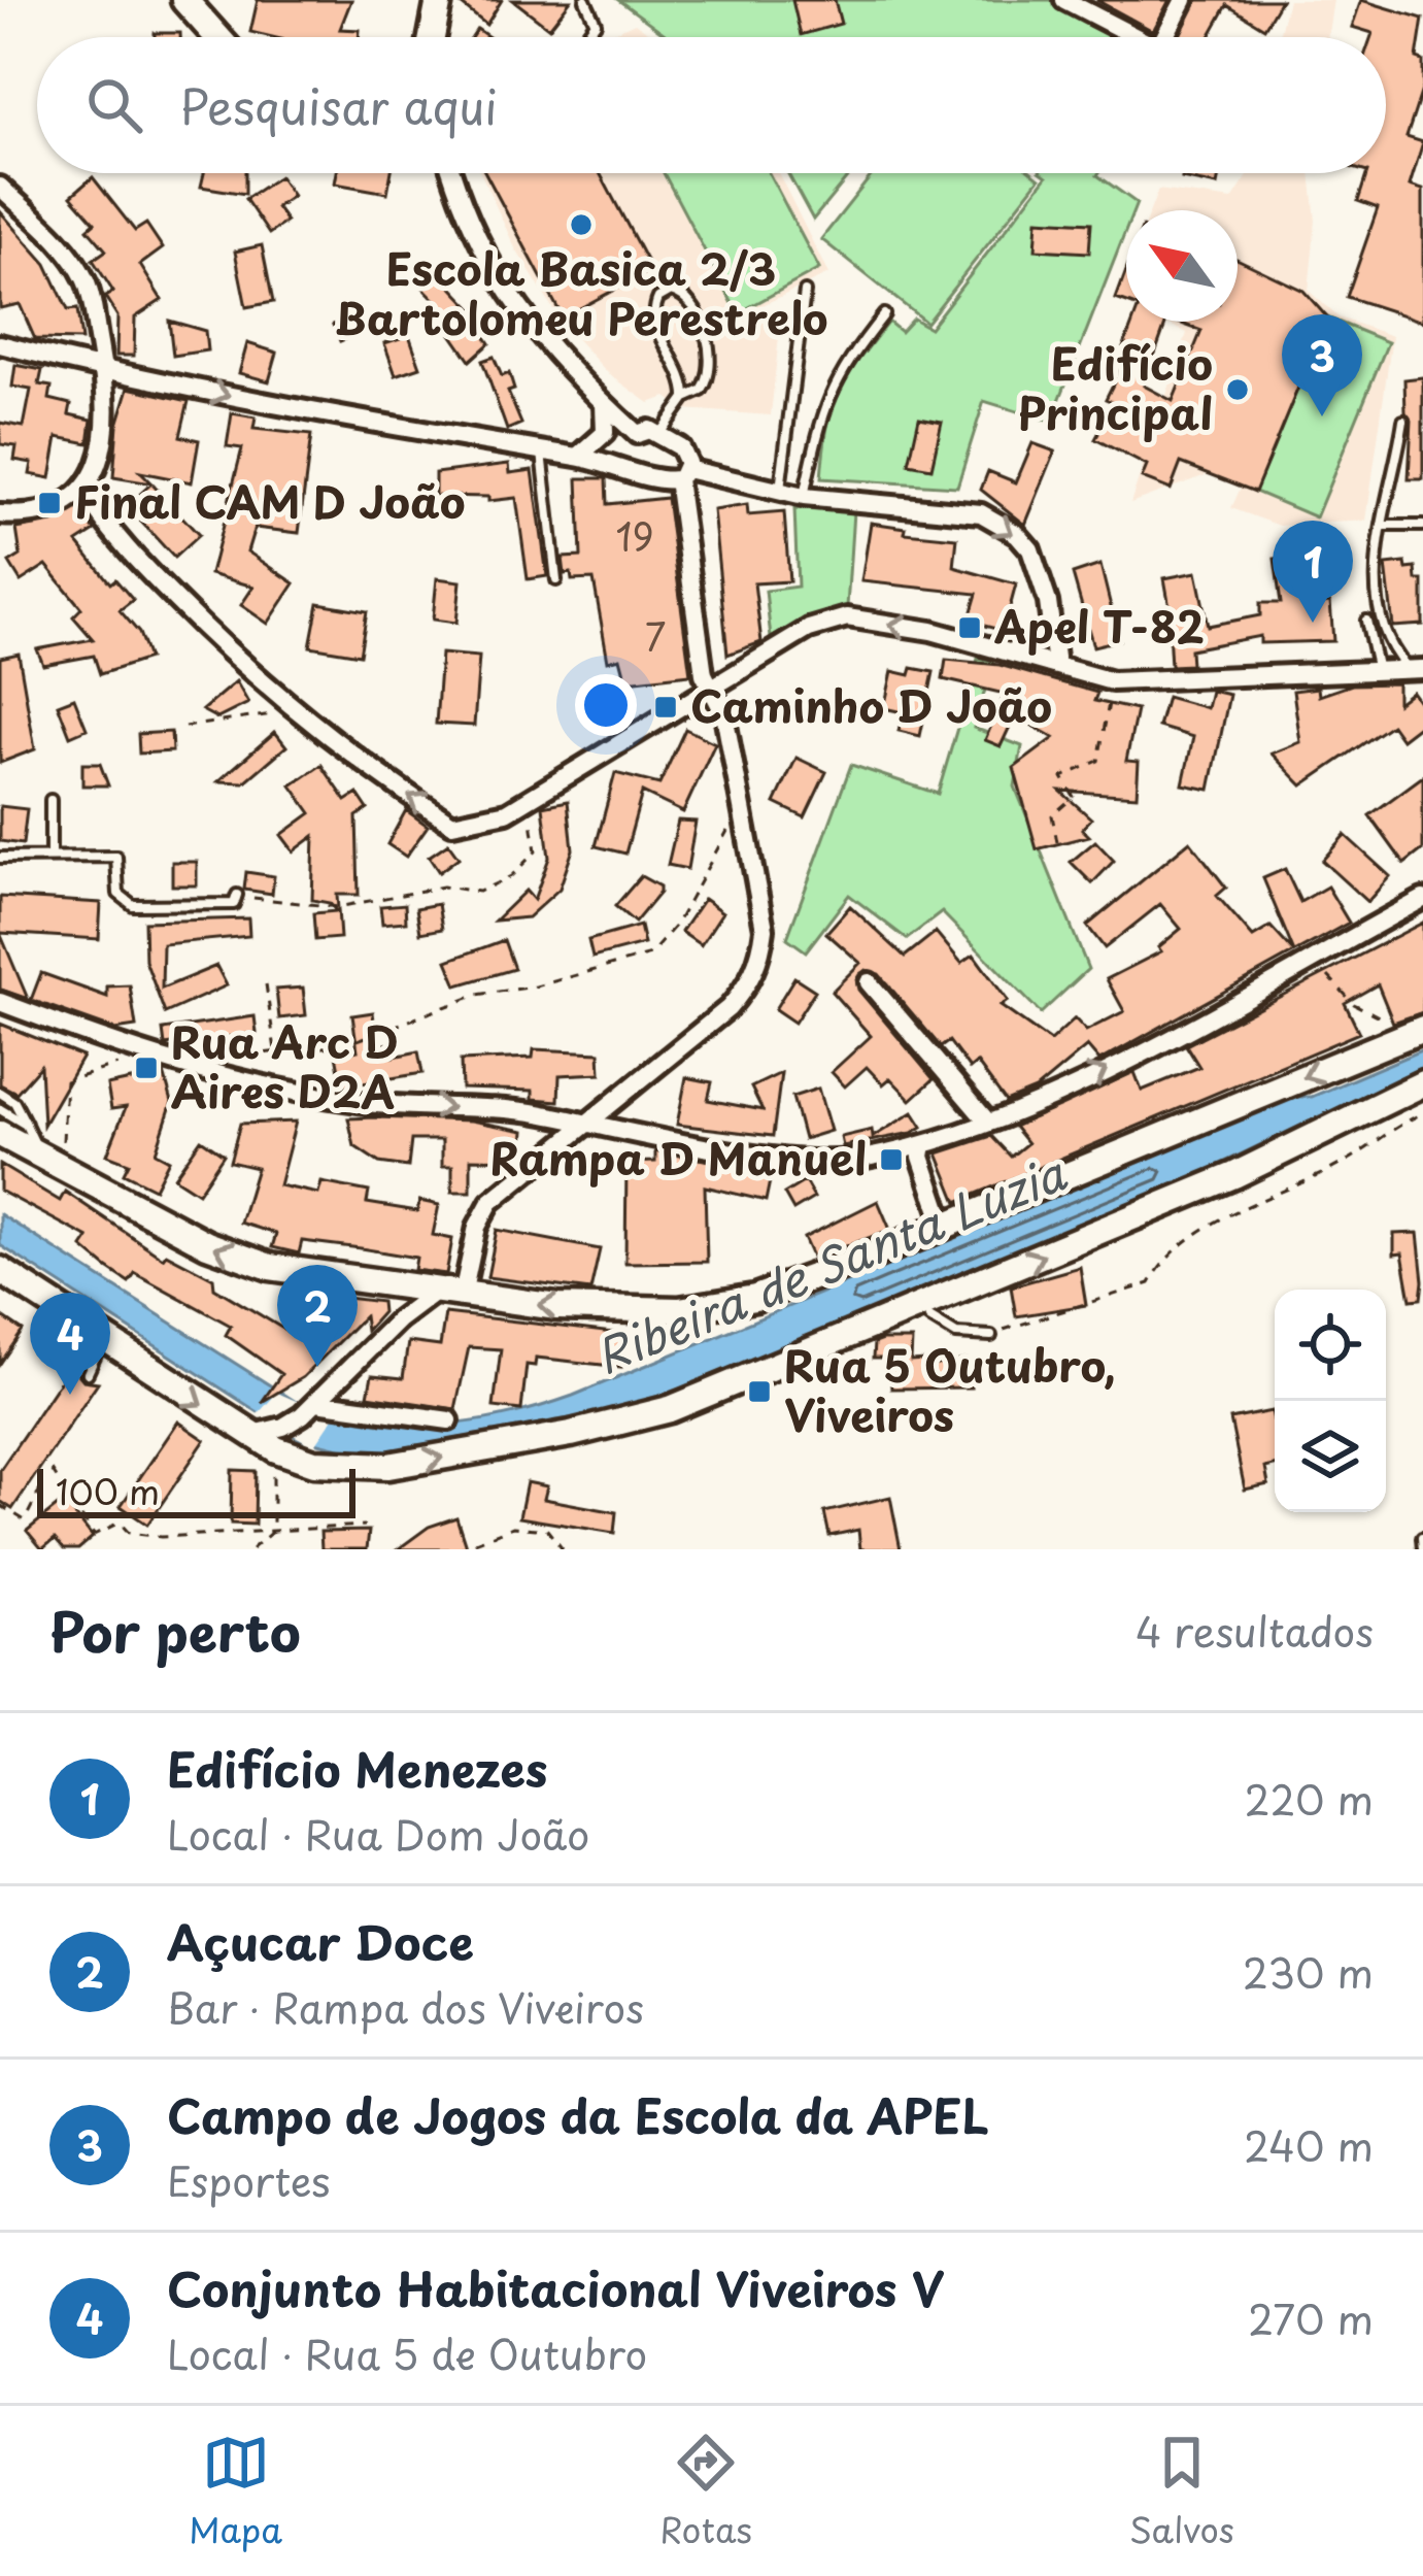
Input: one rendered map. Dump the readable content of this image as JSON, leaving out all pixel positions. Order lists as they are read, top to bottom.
{
  "water": ["Ribeira de Santa Luzia"],
  "places": {
    "other": ["Escola Basica 2/3 Bartolomeu Perestrelo", "Edifício Principal"],
    "transit": [
      "Final CAM D João",
      "Apel T-82",
      "Caminho D João",
      "Rua Arc D Aires D2A",
      "Rampa D Manuel",
      "Rua 5 Outubro, Viveiros"
    ]
  },
  "house_numbers": ["19", "7"],
  "scale_bar": "100 m",
  "north": "top left",
  "page": {
    "search": "Pesquisar aqui",
    "pins": [
      "3",
      "1",
      "2",
      "4"
    ],
    "scale": "100 m",
    "heading": ["Por perto", "4 resultados"],
    "list": [
      {
        "mark": "1",
        "name": "Edifício Menezes",
        "note": "Local · Rua Dom João",
        "value": "220 m"
      },
      {
        "mark": "2",
        "name": "Açucar Doce",
        "note": "Bar · Rampa dos Viveiros",
        "value": "230 m"
      },
      {
        "mark": "3",
        "name": "Campo de Jogos da Escola da APEL",
        "note": "Esportes",
        "value": "240 m"
      },
      {
        "mark": "4",
        "name": "Conjunto Habitacional Viveiros V",
        "note": "Local · Rua 5 de Outubro",
        "value": "270 m"
      }
    ],
    "nav": ["Mapa", "Rotas", "Salvos"]
  }
}
